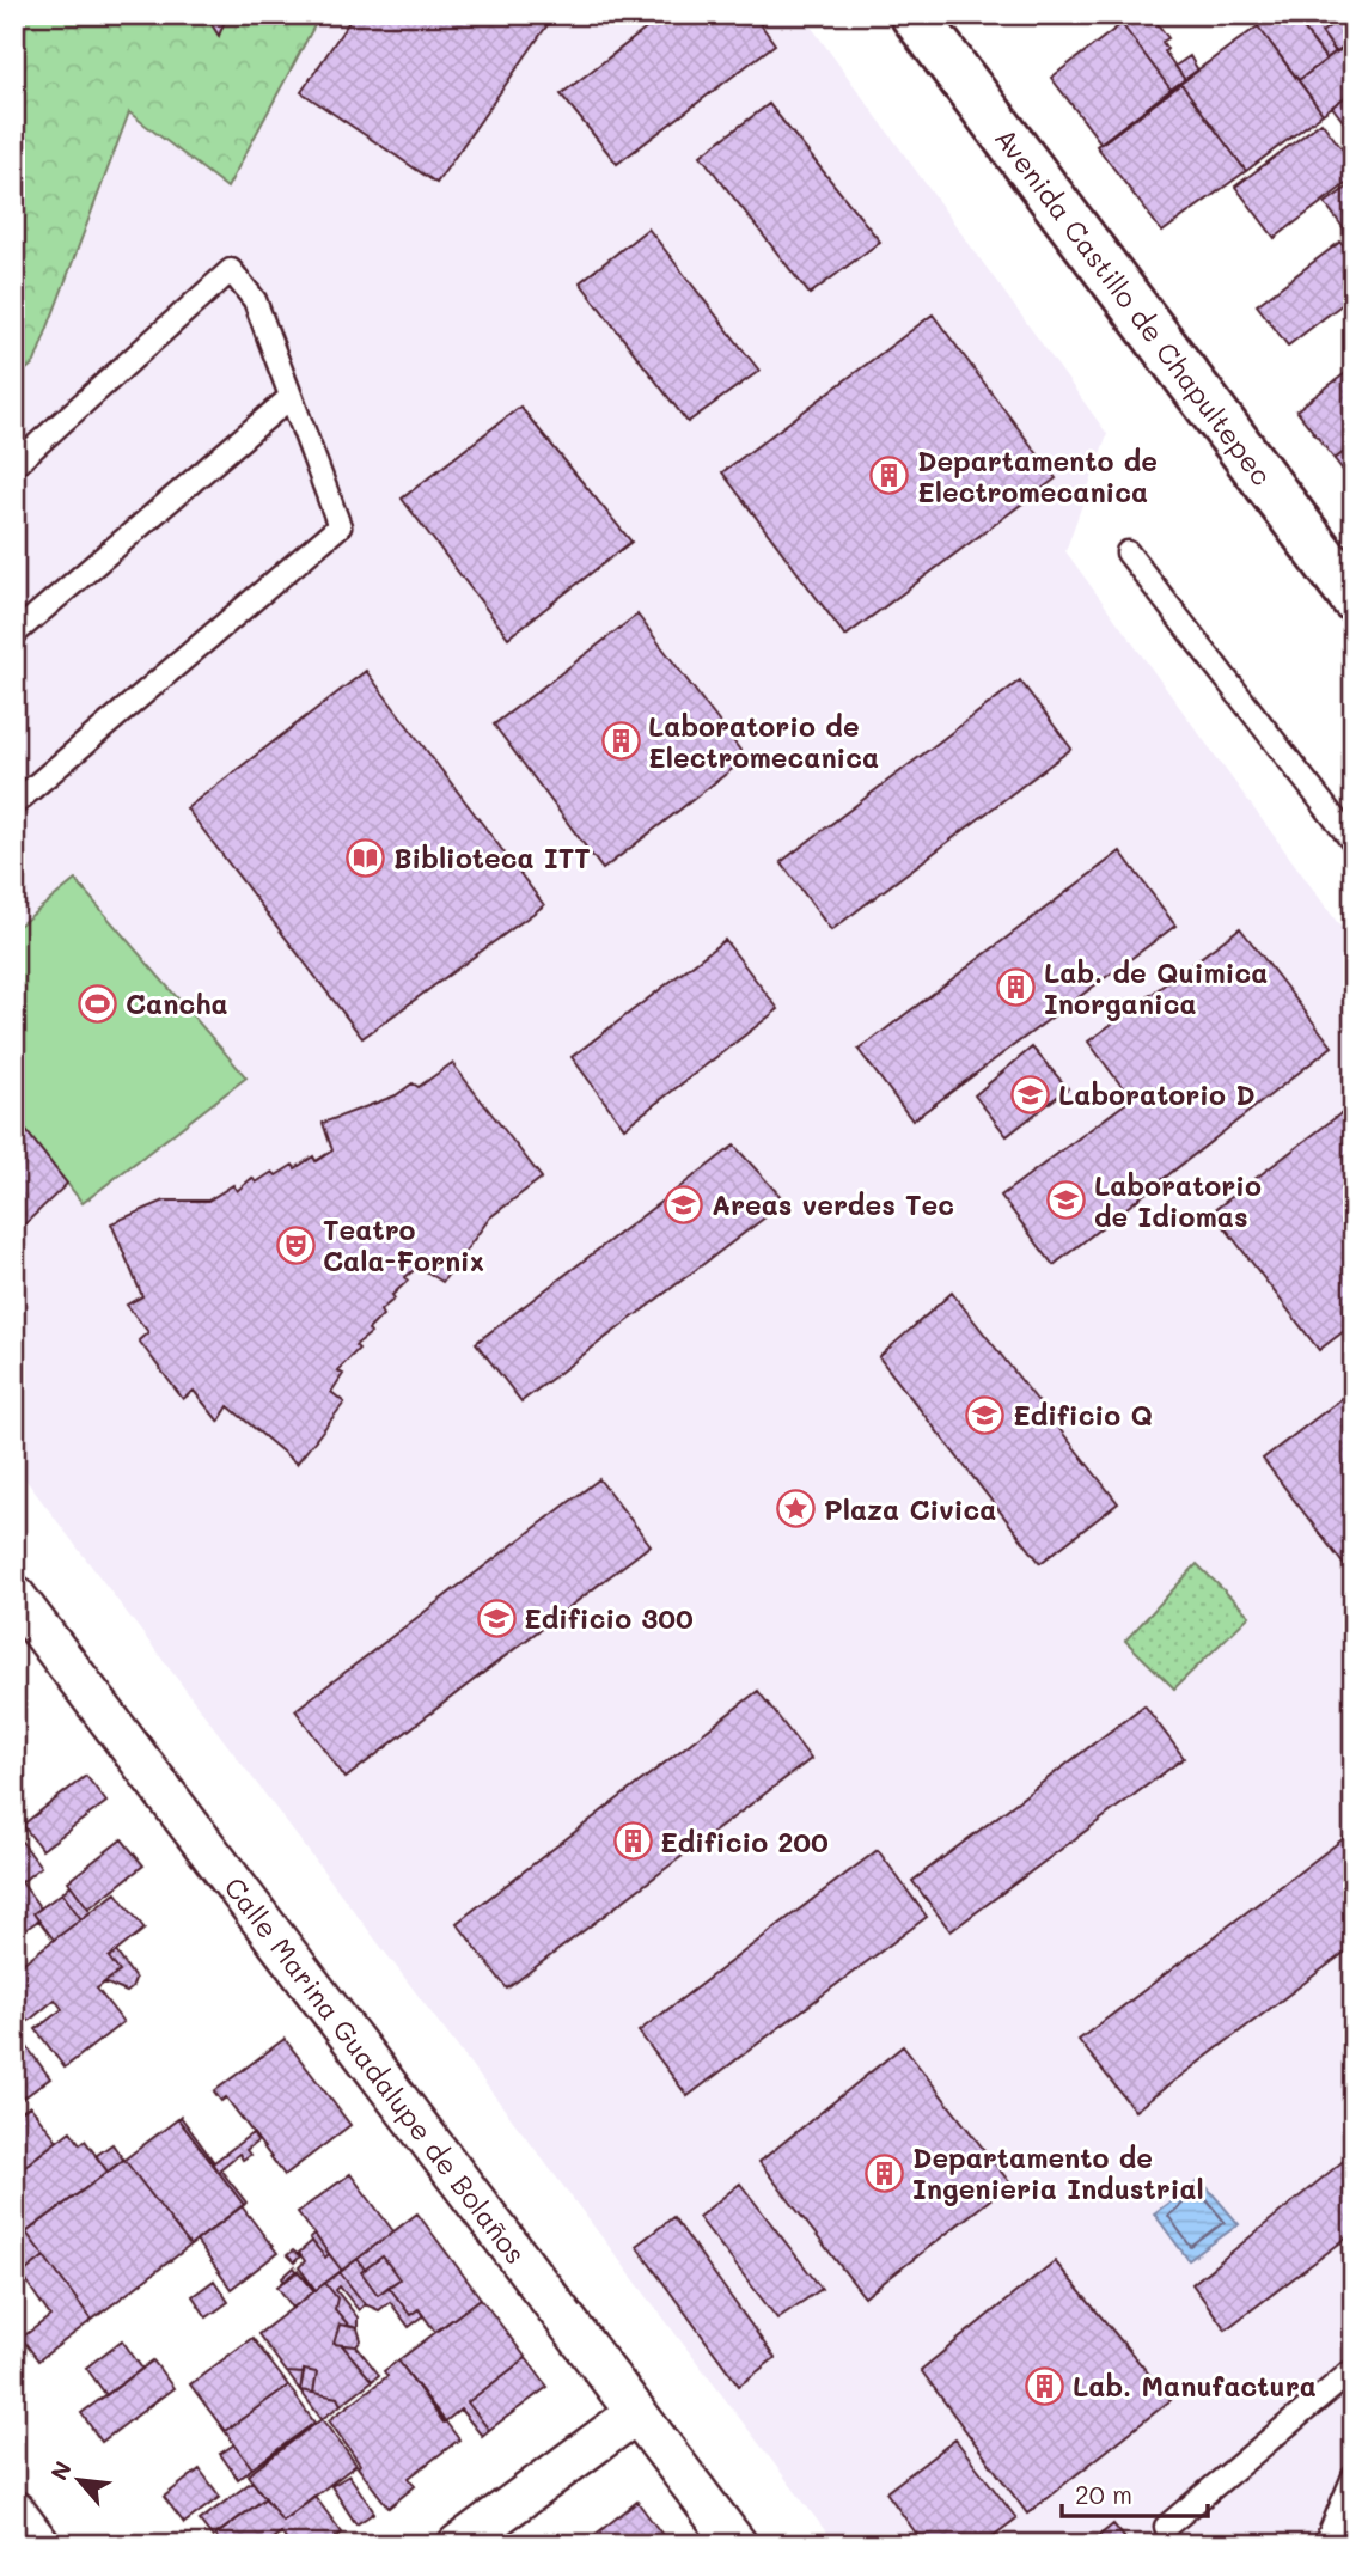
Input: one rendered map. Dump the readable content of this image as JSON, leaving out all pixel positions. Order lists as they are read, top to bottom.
{
  "streets": {
    "main road": ["Avenida Castillo de Chapultepec"],
    "street": ["Calle Marina Guadalupe de Bolaños"]
  },
  "places": {
    "building": [
      "Departamento de Electromecanica",
      "Laboratorio de Electromecanica",
      "Lab. de Quimica Inorganica",
      "Edificio 200",
      "Departamento de Ingenieria Industrial",
      "Lab. Manufactura"
    ],
    "library": ["Biblioteca ITT"],
    "sports": ["Cancha"],
    "school or university": [
      "Laboratorio D",
      "Laboratorio de Idiomas",
      "Areas verdes Tec",
      "Edificio Q",
      "Edificio 300"
    ],
    "theatre": ["Teatro Cala-Fornix"],
    "place": ["Plaza Civica"]
  },
  "scale_bar": "20 m",
  "north": "top left"
}
